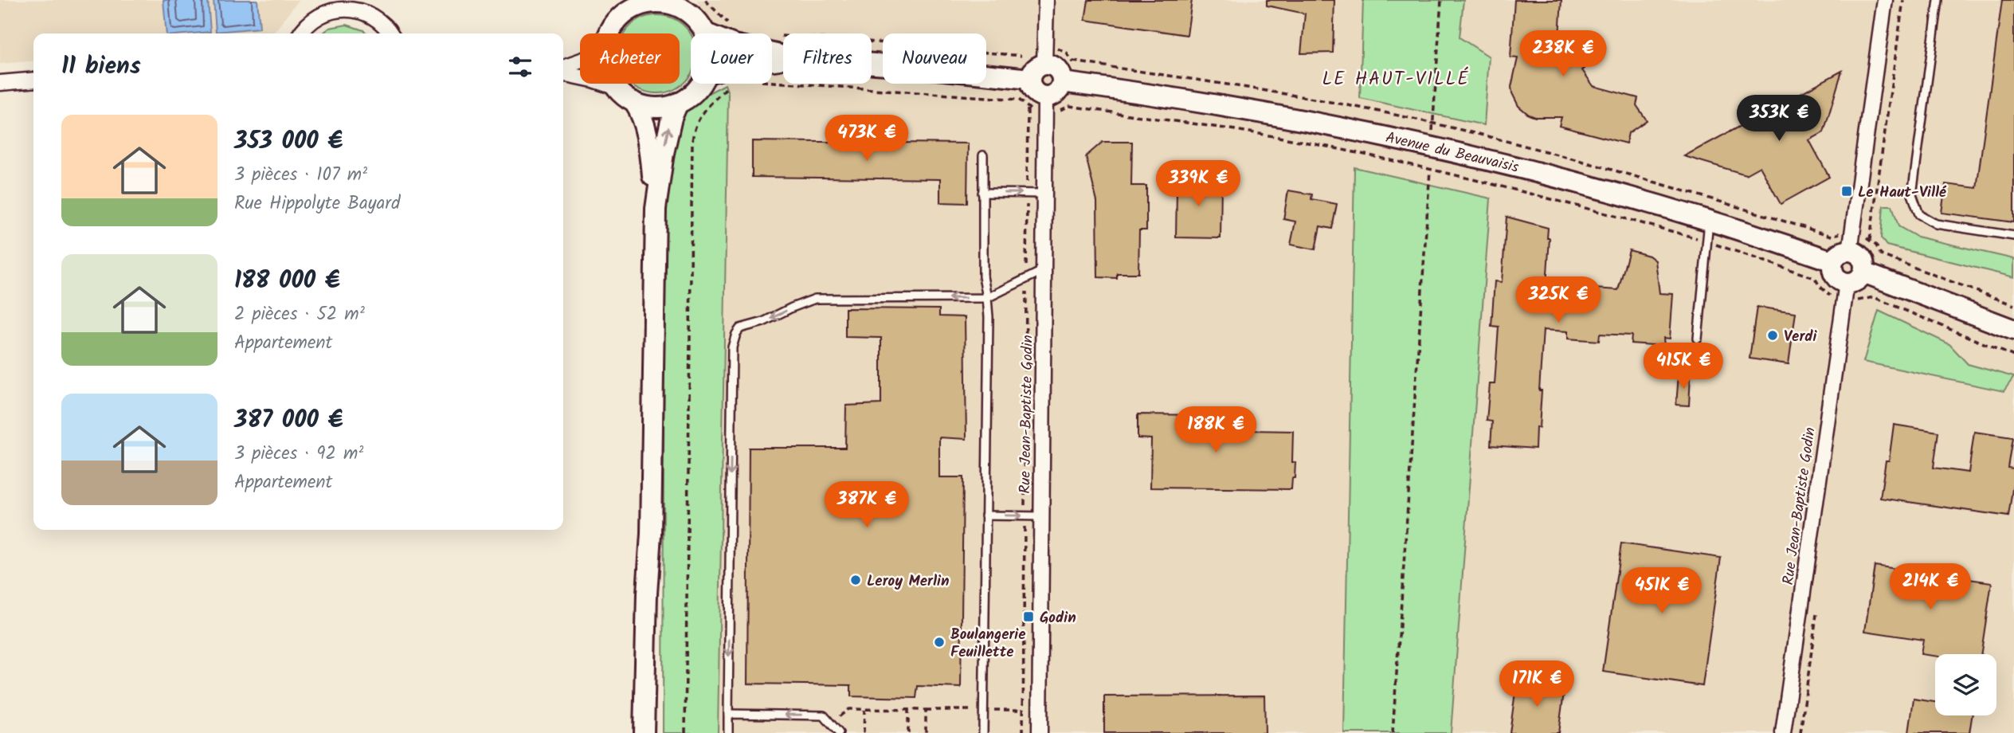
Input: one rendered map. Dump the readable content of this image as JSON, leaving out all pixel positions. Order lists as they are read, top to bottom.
{
  "streets": {
    "street": ["Avenue du Beauvaisis", "Rue Jean-Baptiste Godin"]
  },
  "crossings": [
    ["Avenue du Beauvaisis", "Rue Jean-Baptiste Godin"]
  ],
  "districts": ["LE HAUT-VILLÉ"],
  "places": {
    "transit": ["Le Haut-Villé", "Godin"],
    "other": ["Verdi", "Leroy Merlin", "Boulangerie Feuillette"]
  },
  "page": {
    "price": [
      "238K €",
      "353K €",
      "473K €",
      "339K €",
      "325K €",
      "415K €",
      "188K €",
      "387K €",
      "214K €",
      "451K €",
      "171K €"
    ],
    "chip": [
      "Acheter",
      "Louer",
      "Filtres",
      "Nouveau"
    ],
    "heading": "11 biens",
    "list": [
      {
        "name": "353 000 €",
        "note": "3 pièces · 107 m² · Rue Hippolyte Bayard"
      },
      {
        "name": "188 000 €",
        "note": "2 pièces · 52 m² · Appartement"
      },
      {
        "name": "387 000 €",
        "note": "3 pièces · 92 m² · Appartement"
      }
    ]
  }
}
